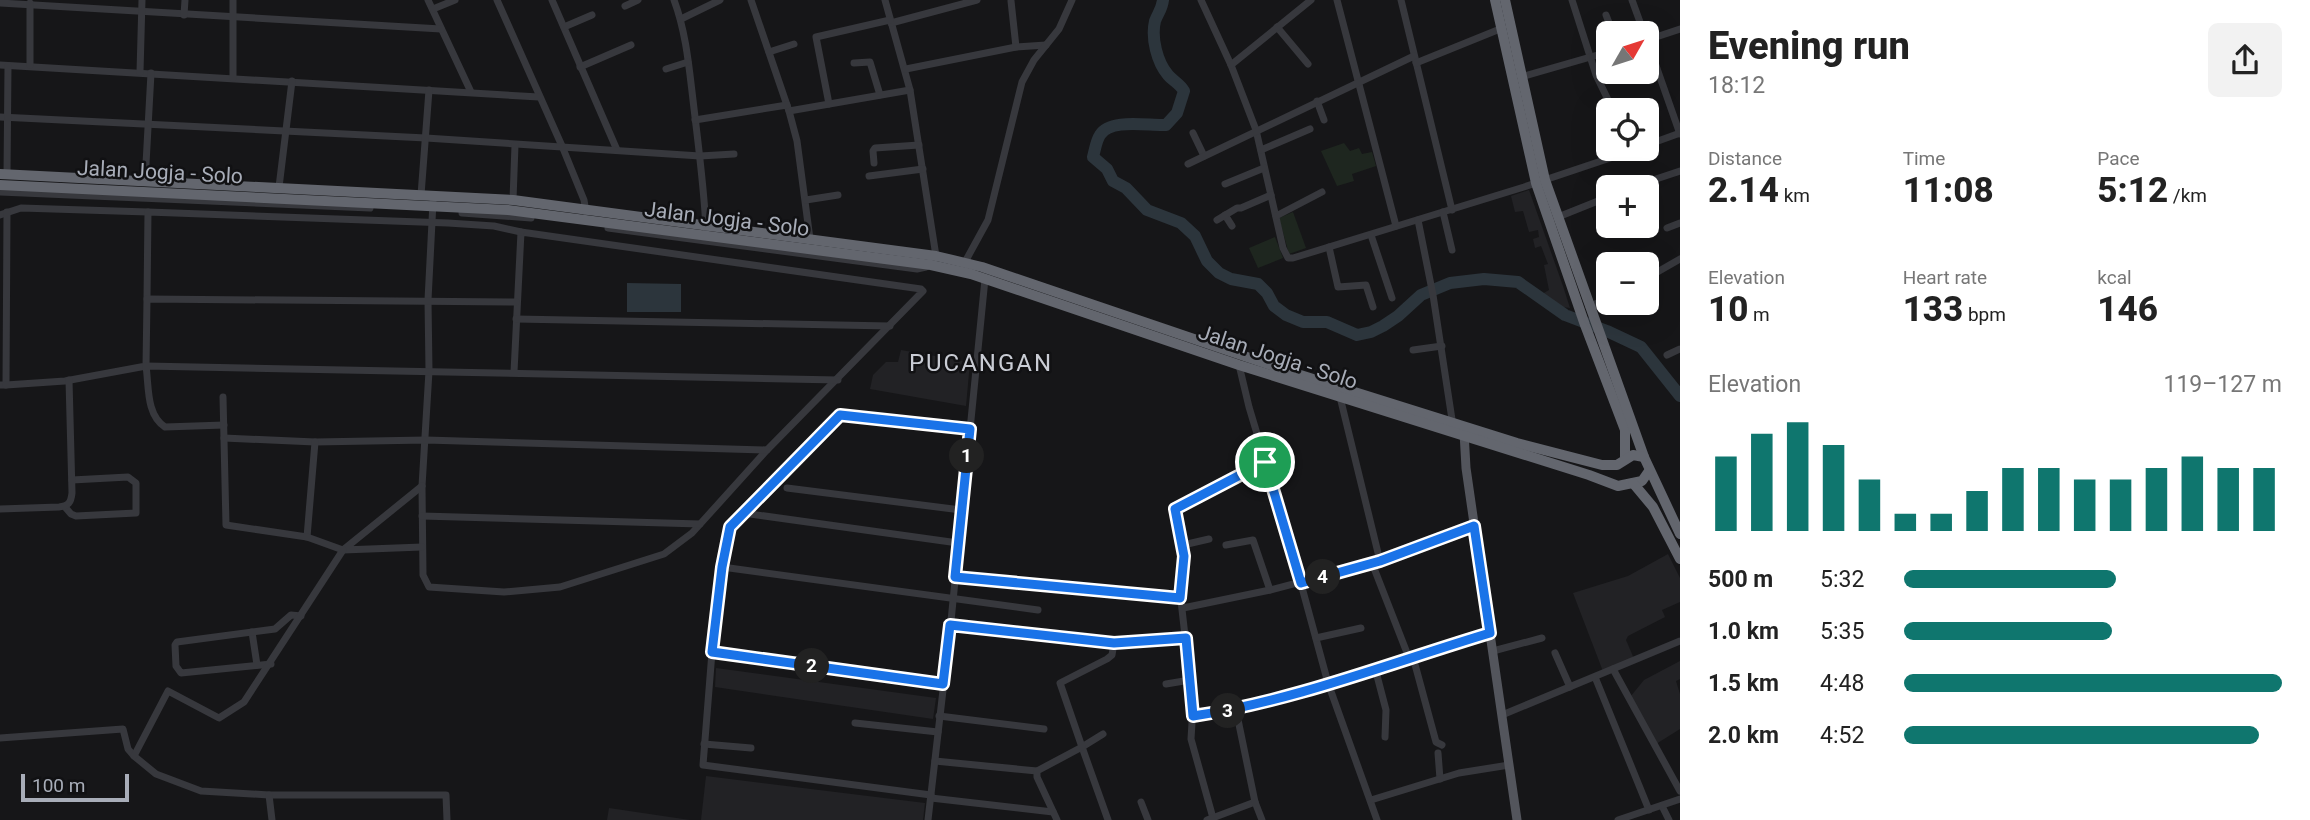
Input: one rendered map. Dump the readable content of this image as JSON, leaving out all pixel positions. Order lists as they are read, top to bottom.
{
  "streets": {
    "highway": ["Jalan Jogja - Solo"]
  },
  "districts": ["PUCANGAN"],
  "scale_bar": "100 m",
  "north": "top right",
  "page": {
    "heading": ["Evening run", "18:12"],
    "map_buttons": ["+", "−"],
    "stats": [
      ["Distance", "2.14 km"],
      ["Time", "11:08"],
      ["Pace", "5:12 /km"],
      ["Elevation", "10 m"],
      ["Heart rate", "133 bpm"],
      ["kcal", "146"]
    ],
    "chart": ["Elevation", "119–127 m"],
    "pins": [
      "1",
      "4",
      "2",
      "3"
    ],
    "list": [
      {
        "name": "500 m",
        "note": "5:32"
      },
      {
        "name": "1.0 km",
        "note": "5:35"
      },
      {
        "name": "1.5 km",
        "note": "4:48"
      },
      {
        "name": "2.0 km",
        "note": "4:52"
      }
    ],
    "scale": "100 m"
  }
}
